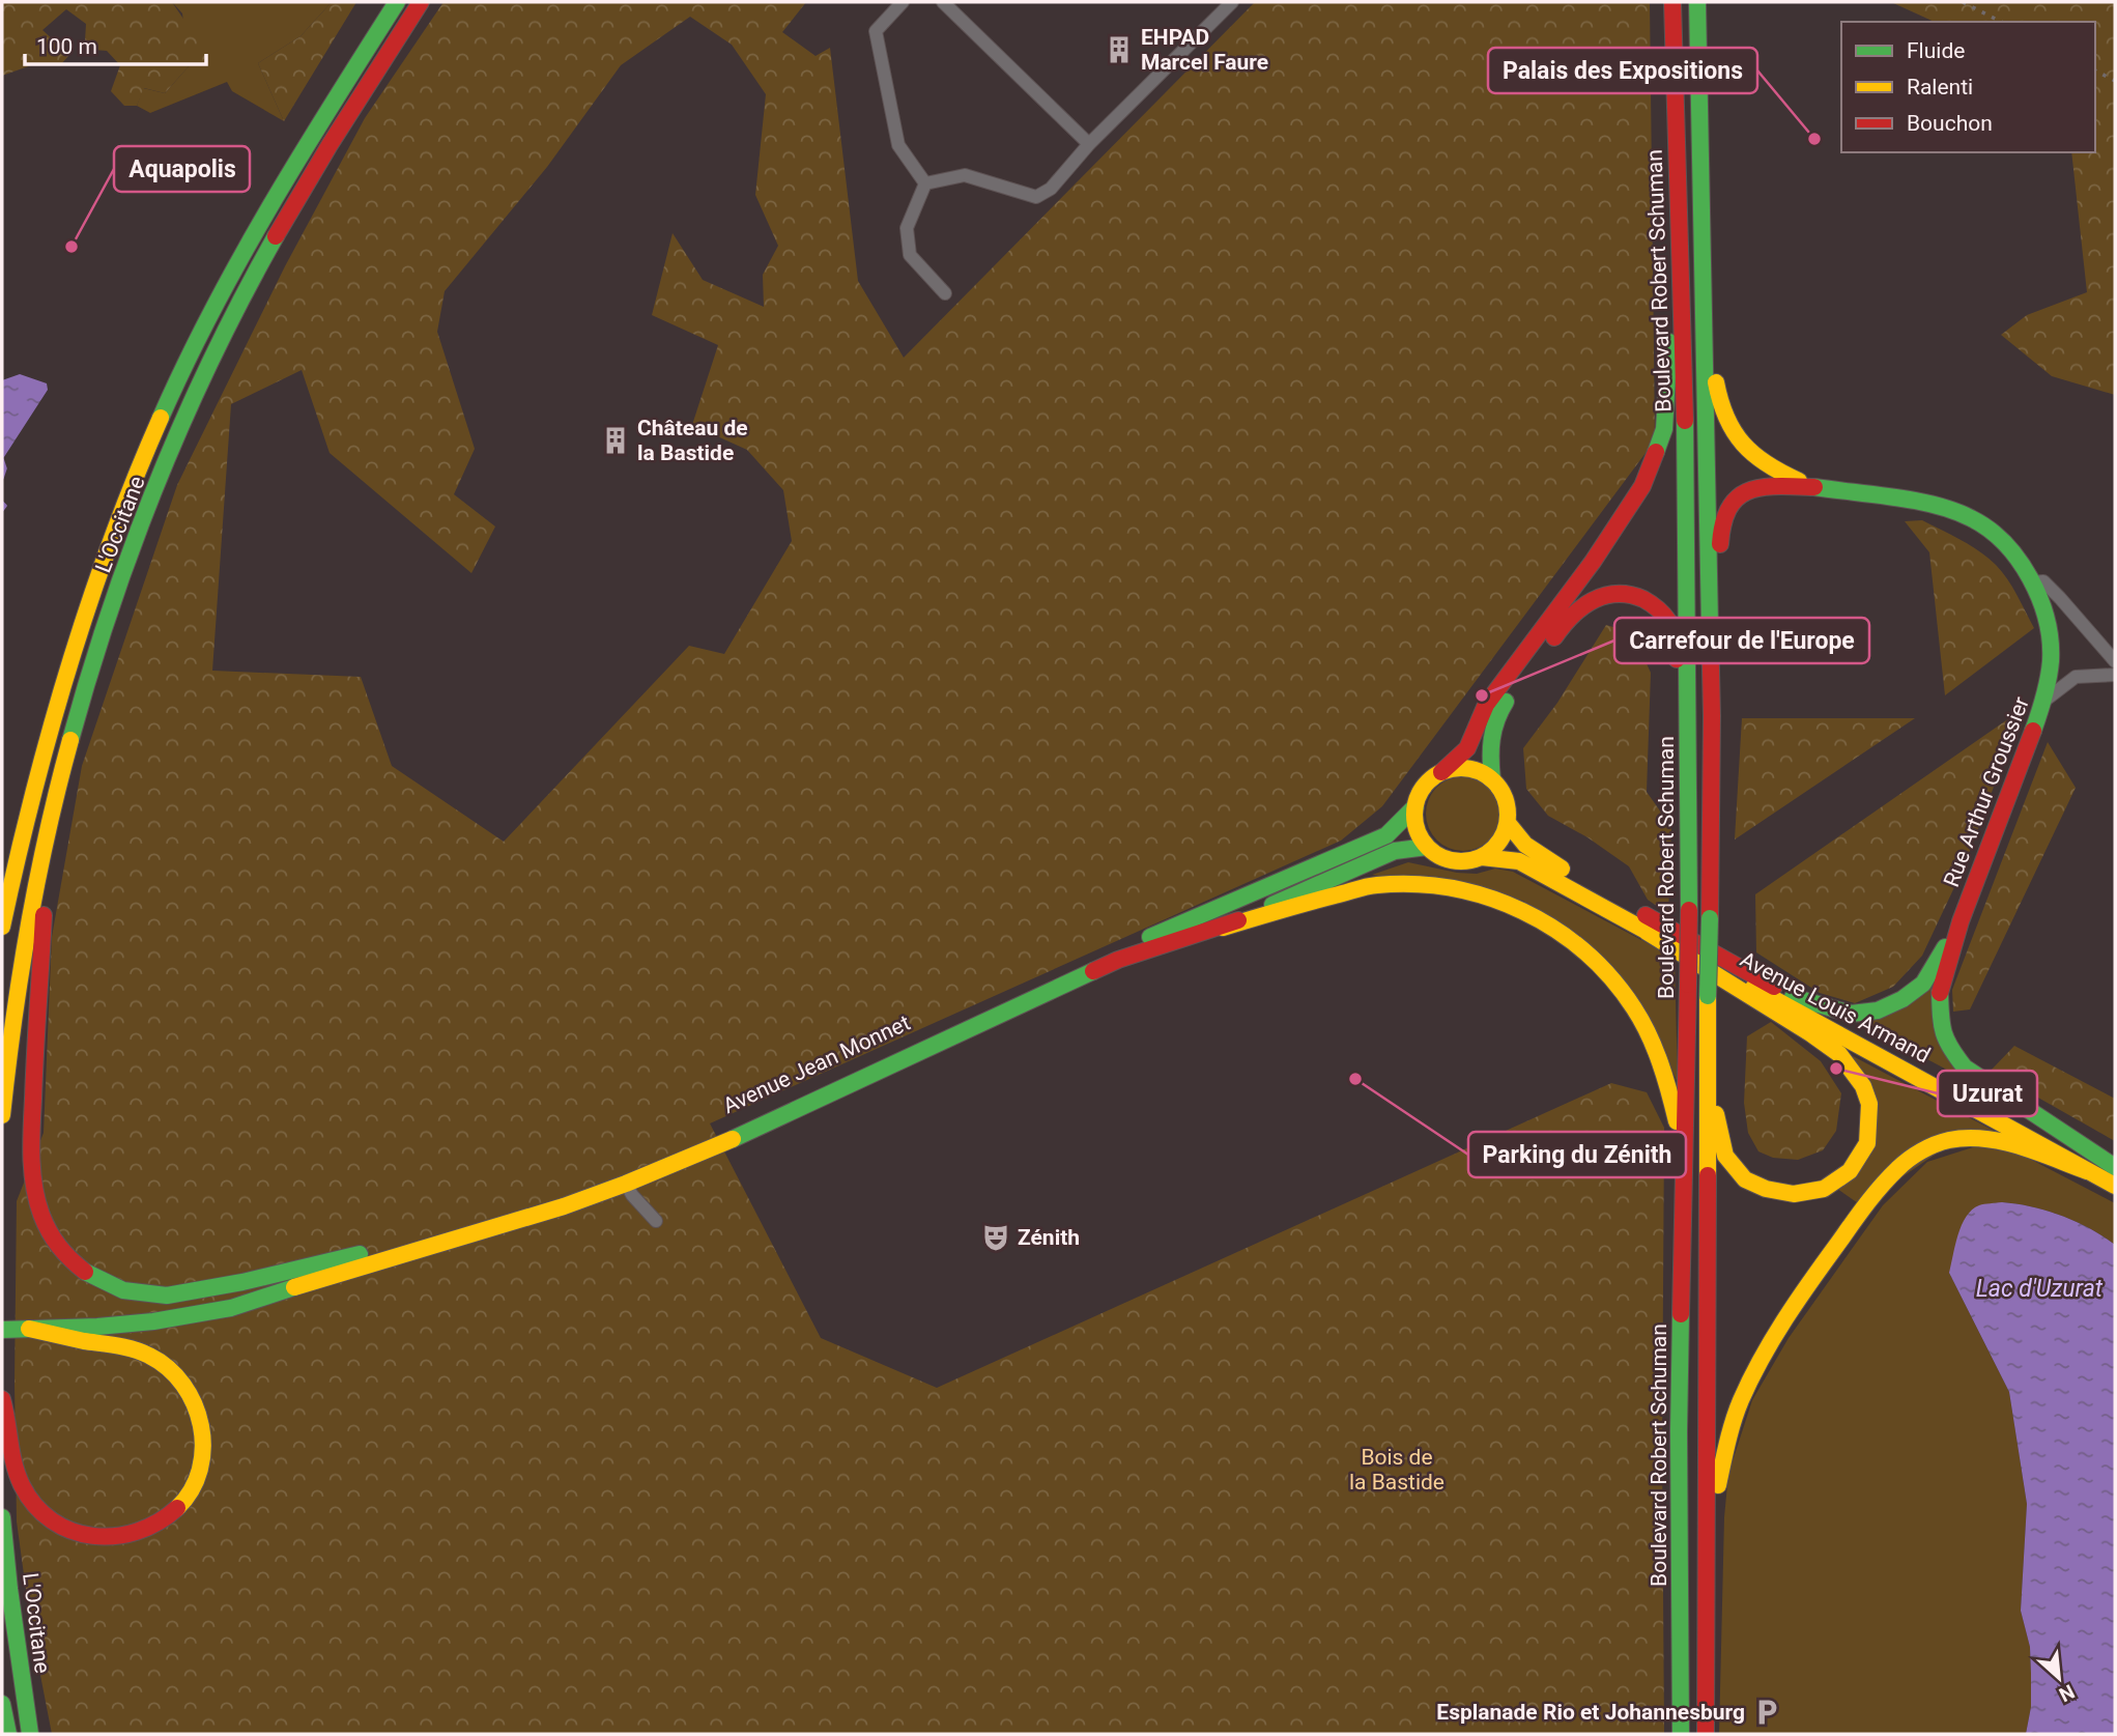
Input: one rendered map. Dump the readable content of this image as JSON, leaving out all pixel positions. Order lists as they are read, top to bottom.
{
  "streets": {
    "main road": [
      "Boulevard Robert Schuman",
      "L'Occitane",
      "Rue Arthur Groussier",
      "Avenue Louis Armand",
      "Avenue Jean Monnet"
    ]
  },
  "water": ["Lac d'Uzurat"],
  "parks": ["Bois de la Bastide"],
  "places": {
    "building": ["EHPAD Marcel Faure", "Château de la Bastide"],
    "other": [
      "Palais des Expositions",
      "Aquapolis",
      "Carrefour de l'Europe",
      "Uzurat",
      "Parking du Zénith"
    ],
    "theatre": ["Zénith"],
    "parking": ["Esplanade Rio et Johannesburg"]
  },
  "legend": ["Fluide", "Ralenti", "Bouchon"],
  "scale_bar": "100 m",
  "north": "bottom right"
}
